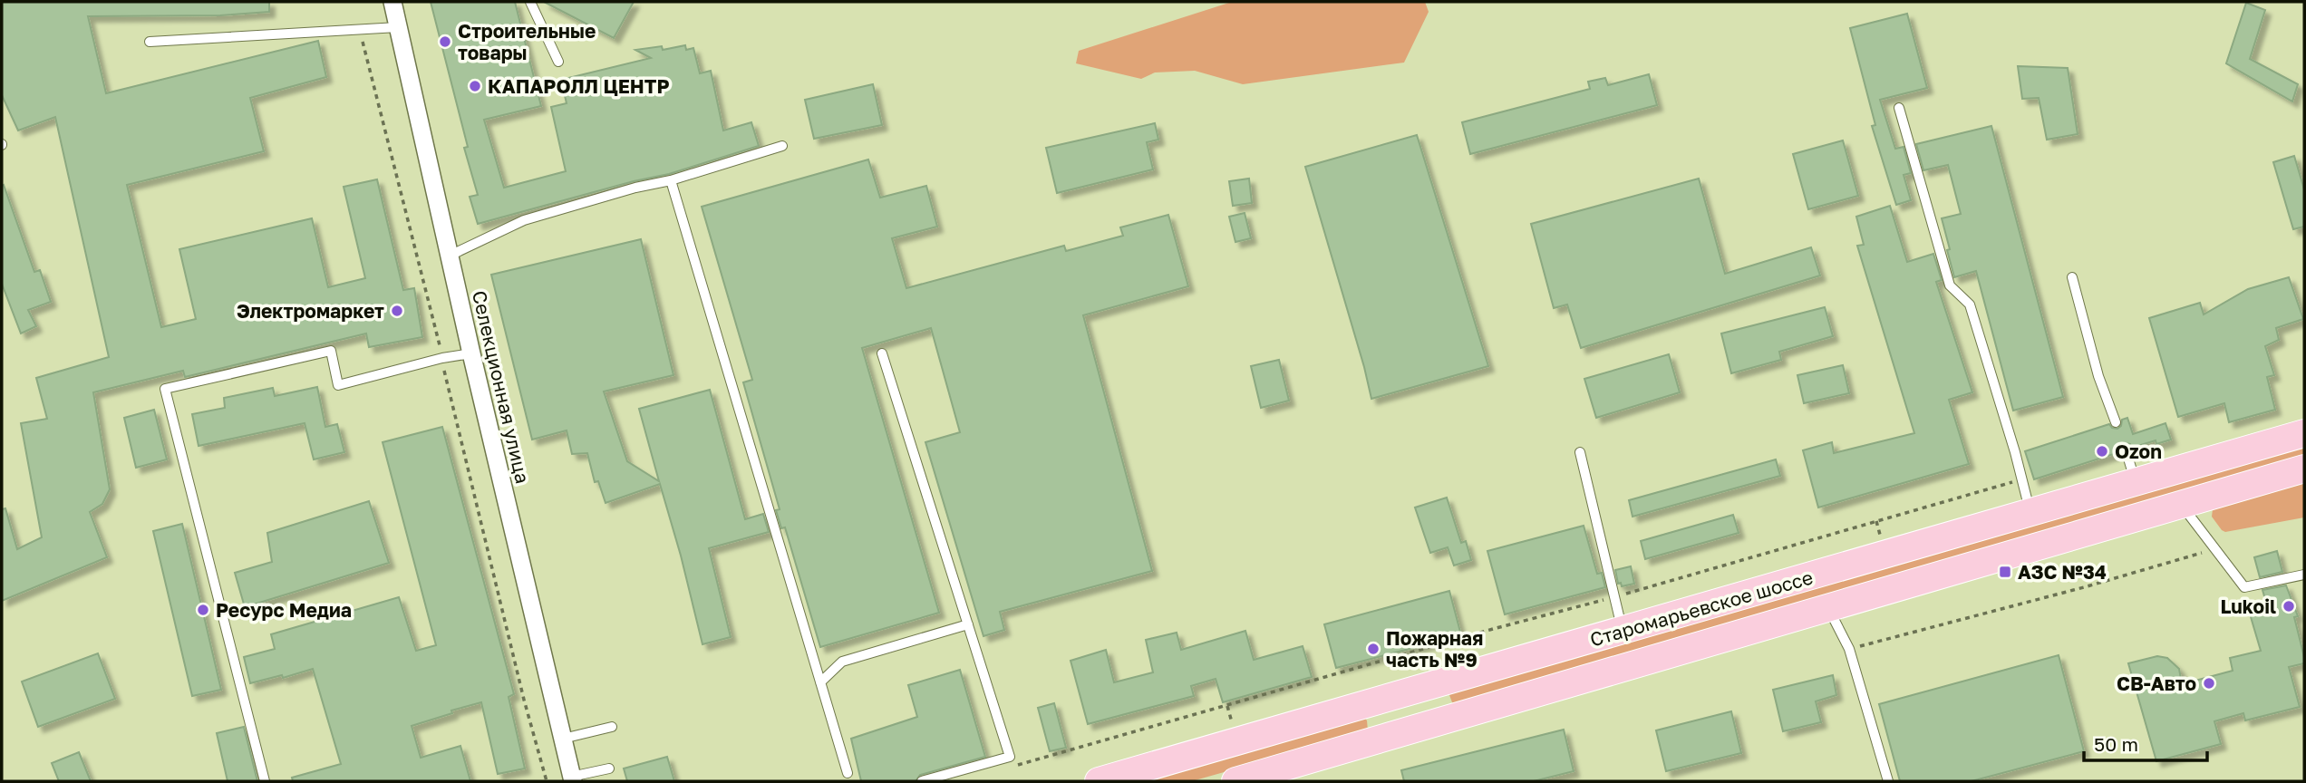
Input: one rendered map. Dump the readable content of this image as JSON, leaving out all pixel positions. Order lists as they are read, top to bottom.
{
  "streets": {
    "main road": ["Старомарьевское шоссе"],
    "street": ["Селекционная улица"]
  },
  "places": {
    "other": [
      "Строительные товары",
      "КАПАРОЛЛ ЦЕНТР",
      "Электромаркет",
      "Ozon",
      "Lukoil",
      "Ресурс Медиа",
      "Пожарная часть №9",
      "СВ-Авто"
    ],
    "transit": ["АЗС №34"]
  },
  "scale_bar": "50 m"
}
